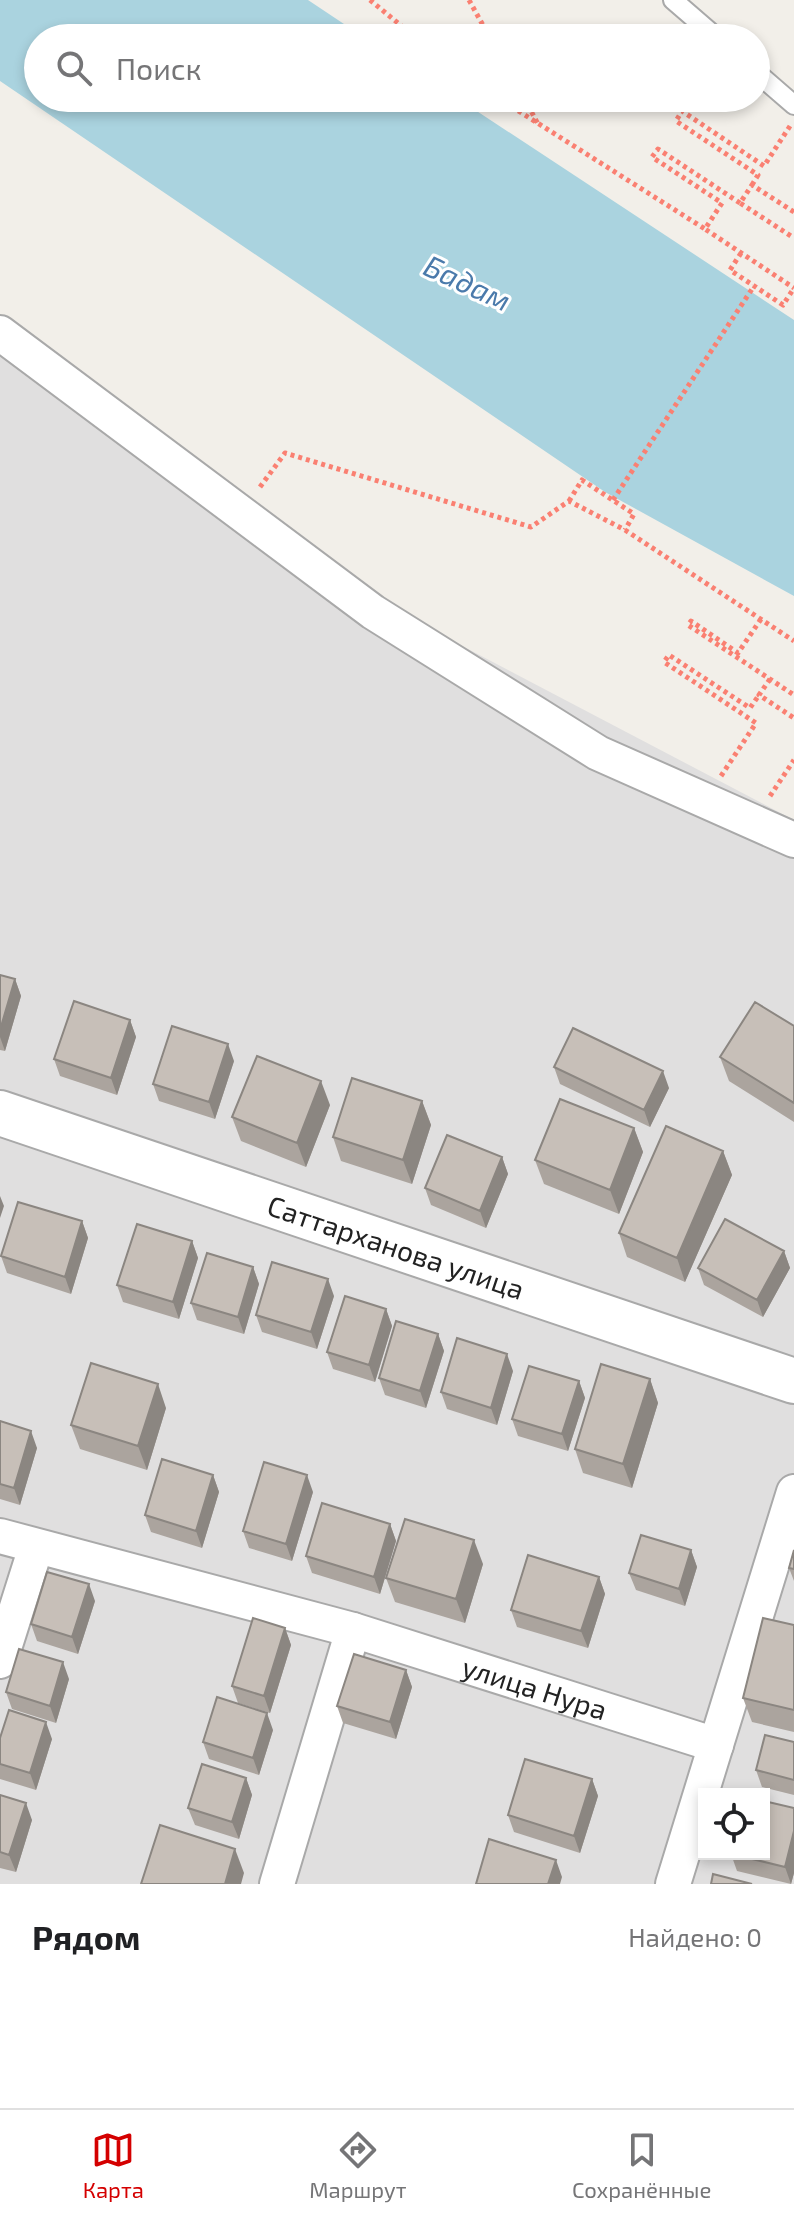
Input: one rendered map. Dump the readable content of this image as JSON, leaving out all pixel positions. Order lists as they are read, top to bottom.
{
  "streets": {
    "street": ["Саттарханова улица", "улица Нура"]
  },
  "water": ["Бадам"],
  "page": {
    "search": "Поиск",
    "heading": ["Рядом", "Найдено: 0"],
    "nav": ["Карта", "Маршрут", "Сохранённые"]
  }
}
